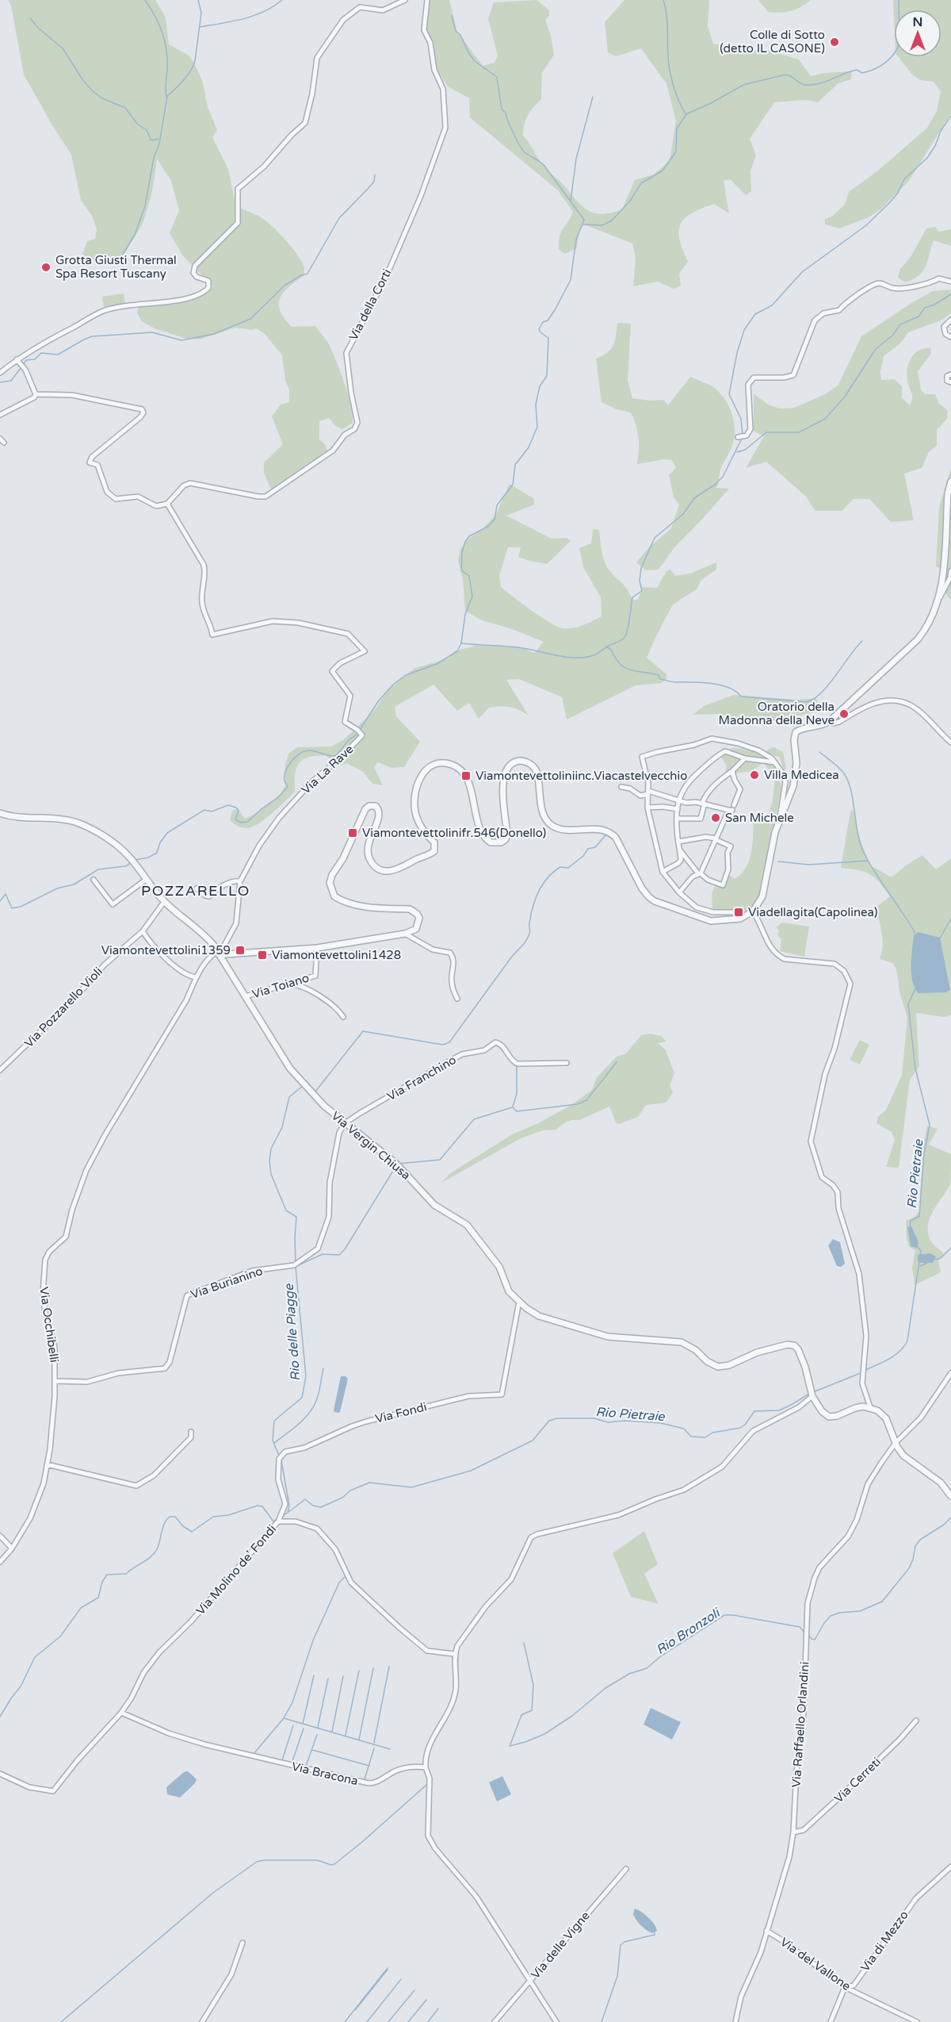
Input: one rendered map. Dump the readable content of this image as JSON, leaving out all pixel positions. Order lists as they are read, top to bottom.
{
  "streets": {
    "street": [
      "Via della Corti",
      "Via La Rave",
      "Via Toiano",
      "Via Pozzarello Violi",
      "Via Franchino",
      "Via Vergin Chiusa",
      "Via Burianino",
      "Via Occhibelli",
      "Via Fondi",
      "Via Molino de' Fondi",
      "Via Raffaello Orlandini",
      "Via Bracona",
      "Via Cerreti",
      "Via di Mezzo",
      "Via delle Vigne",
      "Via del Vallone"
    ]
  },
  "crossings": [
    ["Via della Corti", "Via La Rave"],
    ["Via La Rave", "Via Vergin Chiusa"],
    ["Via La Rave", "Via Occhibelli"],
    ["Via Toiano", "Via Vergin Chiusa"],
    ["Via Pozzarello Violi", "Via Vergin Chiusa"],
    ["Via Franchino", "Via Vergin Chiusa"],
    ["Via Franchino", "Via Burianino"],
    ["Via Vergin Chiusa", "Via Burianino"],
    ["Via Vergin Chiusa", "Via Occhibelli"],
    ["Via Vergin Chiusa", "Via Fondi"],
    ["Via Burianino", "Via Occhibelli"],
    ["Via Fondi", "Via Molino de' Fondi"],
    ["Via Molino de' Fondi", "Via Bracona"],
    ["Via Raffaello Orlandini", "Via Cerreti"],
    ["Via Raffaello Orlandini", "Via del Vallone"],
    ["Via di Mezzo", "Via del Vallone"]
  ],
  "districts": ["POZZARELLO"],
  "water": ["Rio Pietraie", "Rio delle Piagge", "Rio Bronzoli"],
  "places": {
    "other": [
      "Colle di Sotto (detto IL CASONE)",
      "Grotta Giusti Thermal Spa Resort Tuscany",
      "Oratorio della Madonna della Neve",
      "Villa Medicea",
      "San Michele"
    ],
    "transit": [
      "Viamontevettoliniinc.Viacastelvecchio",
      "Viamontevettolinifr.546(Donello)",
      "Viadellagita(Capolinea)",
      "Viamontevettolini1359",
      "Viamontevettolini1428"
    ]
  },
  "north": "top"
}
